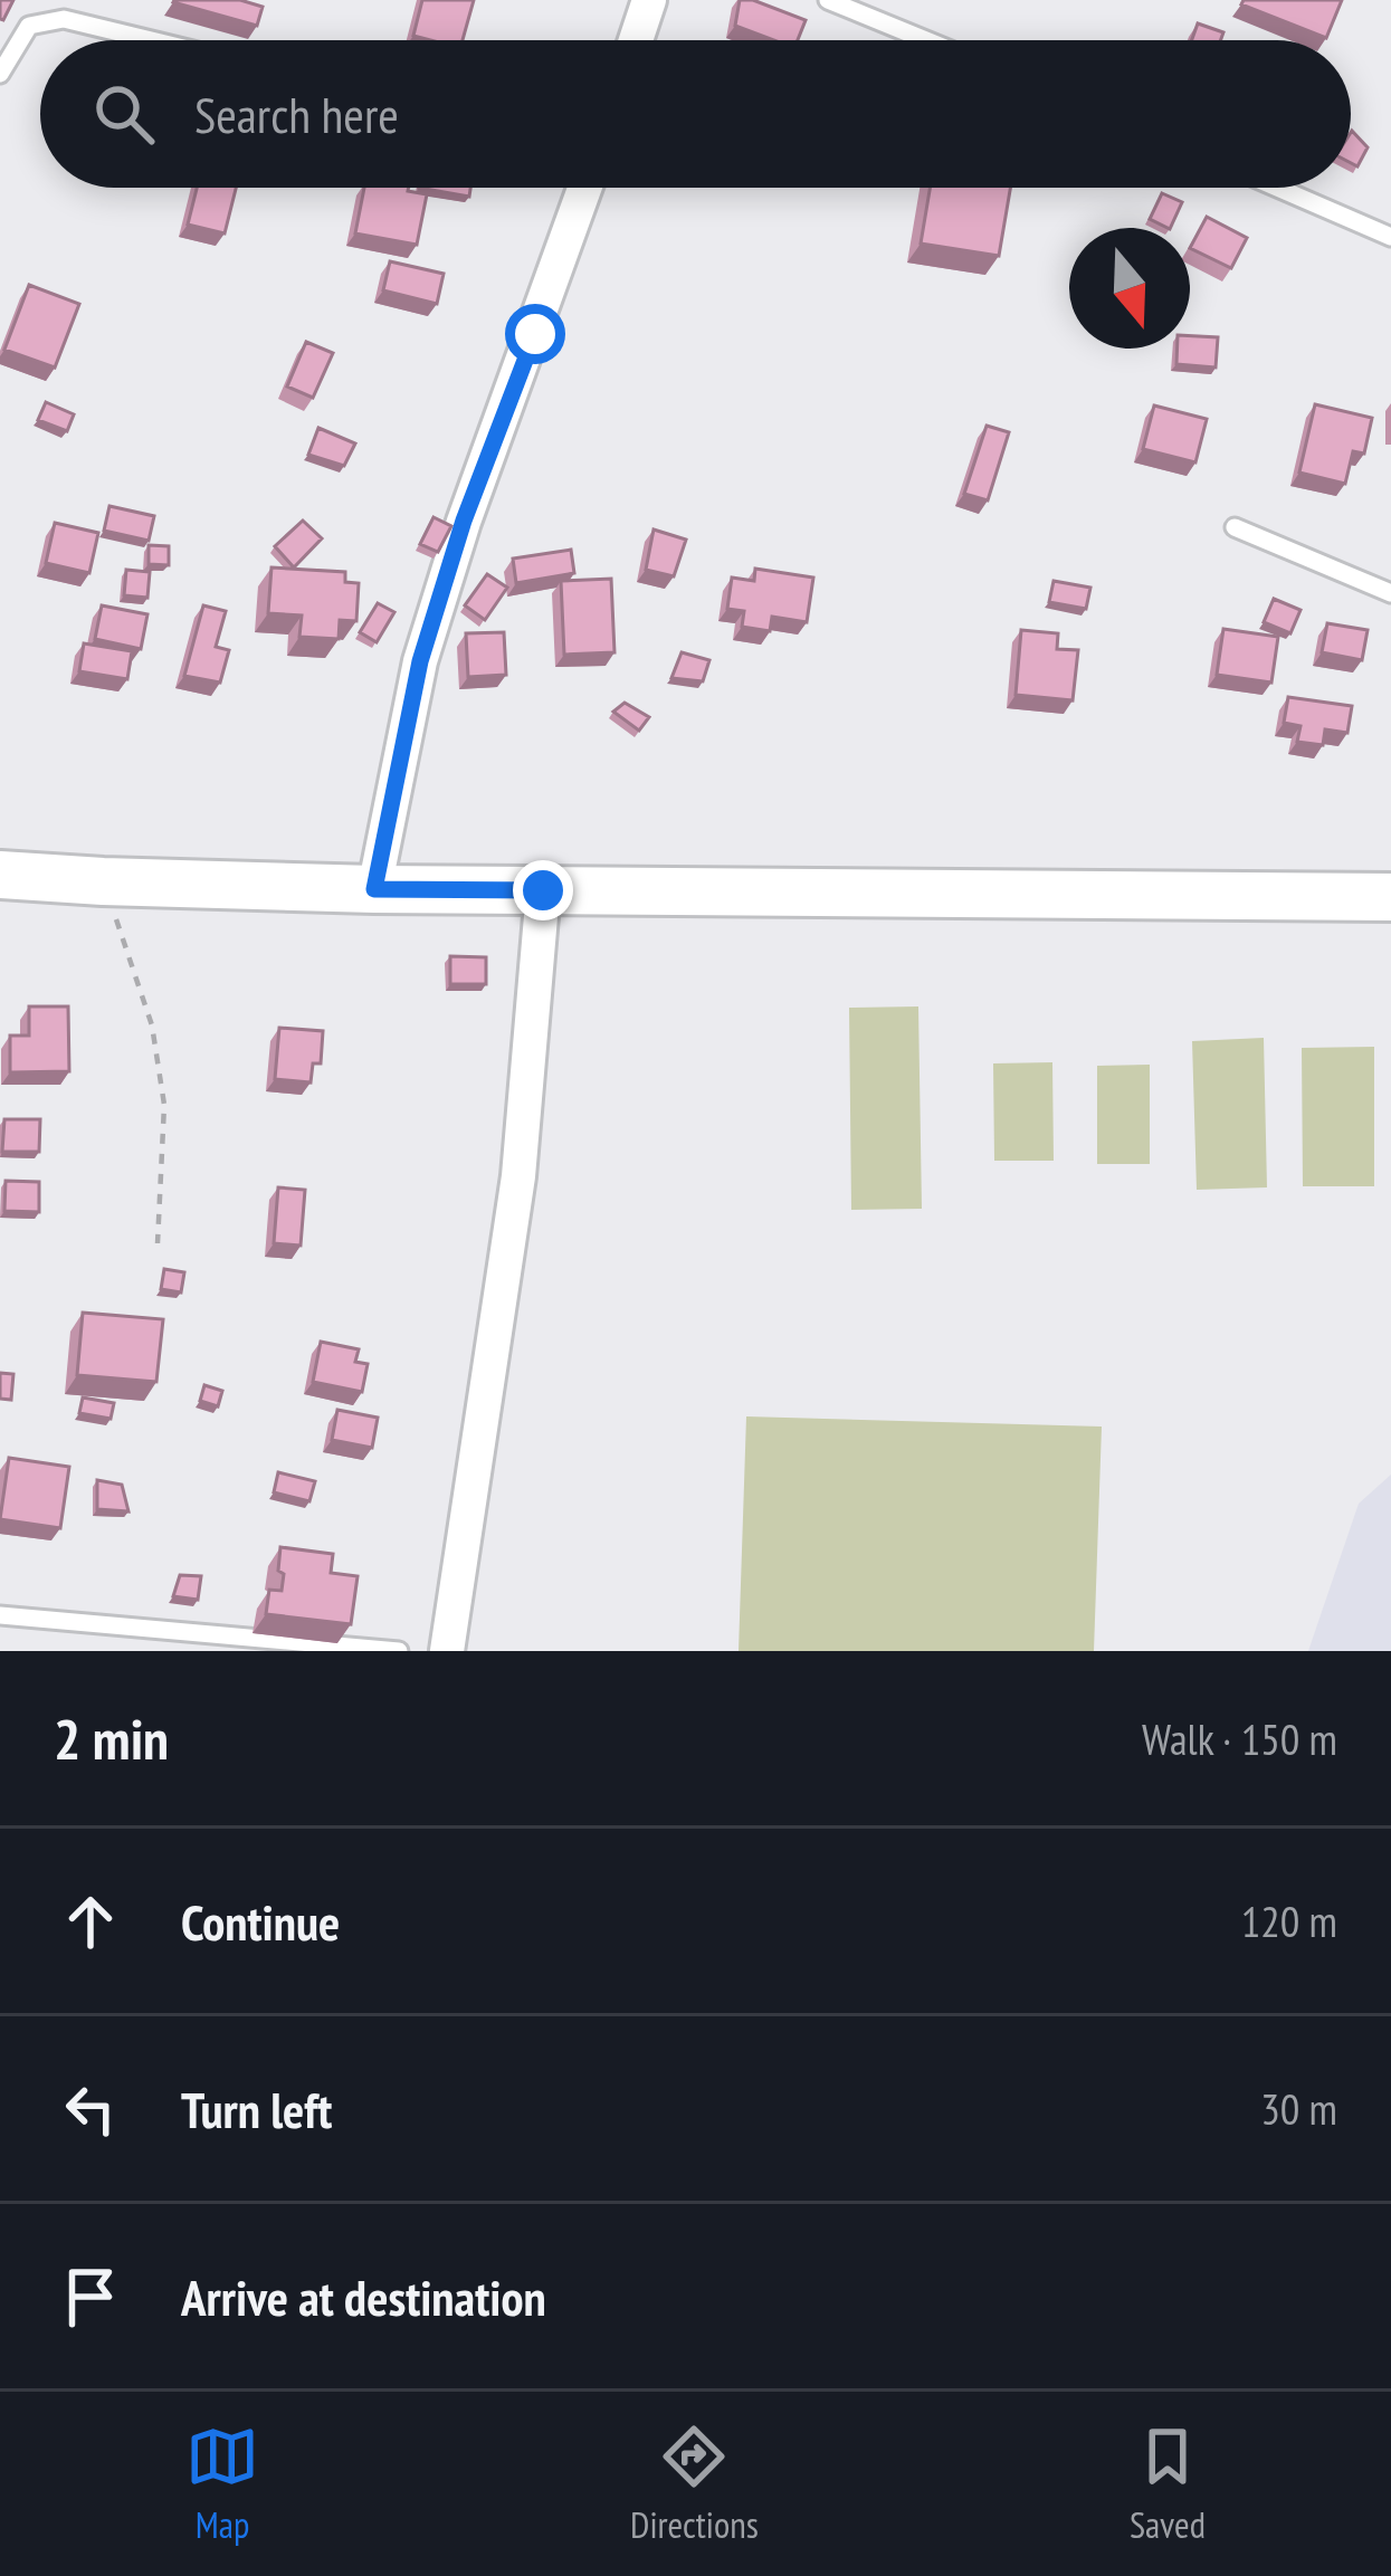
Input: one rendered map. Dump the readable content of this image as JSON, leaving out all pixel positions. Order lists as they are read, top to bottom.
{
  "north": "bottom",
  "page": {
    "search": "Search here",
    "heading": ["2 min", "Walk · 150 m"],
    "list": [
      ["Continue", "120 m"],
      ["Turn left", "30 m"],
      "Arrive at destination"
    ],
    "nav": ["Map", "Directions", "Saved"]
  }
}
